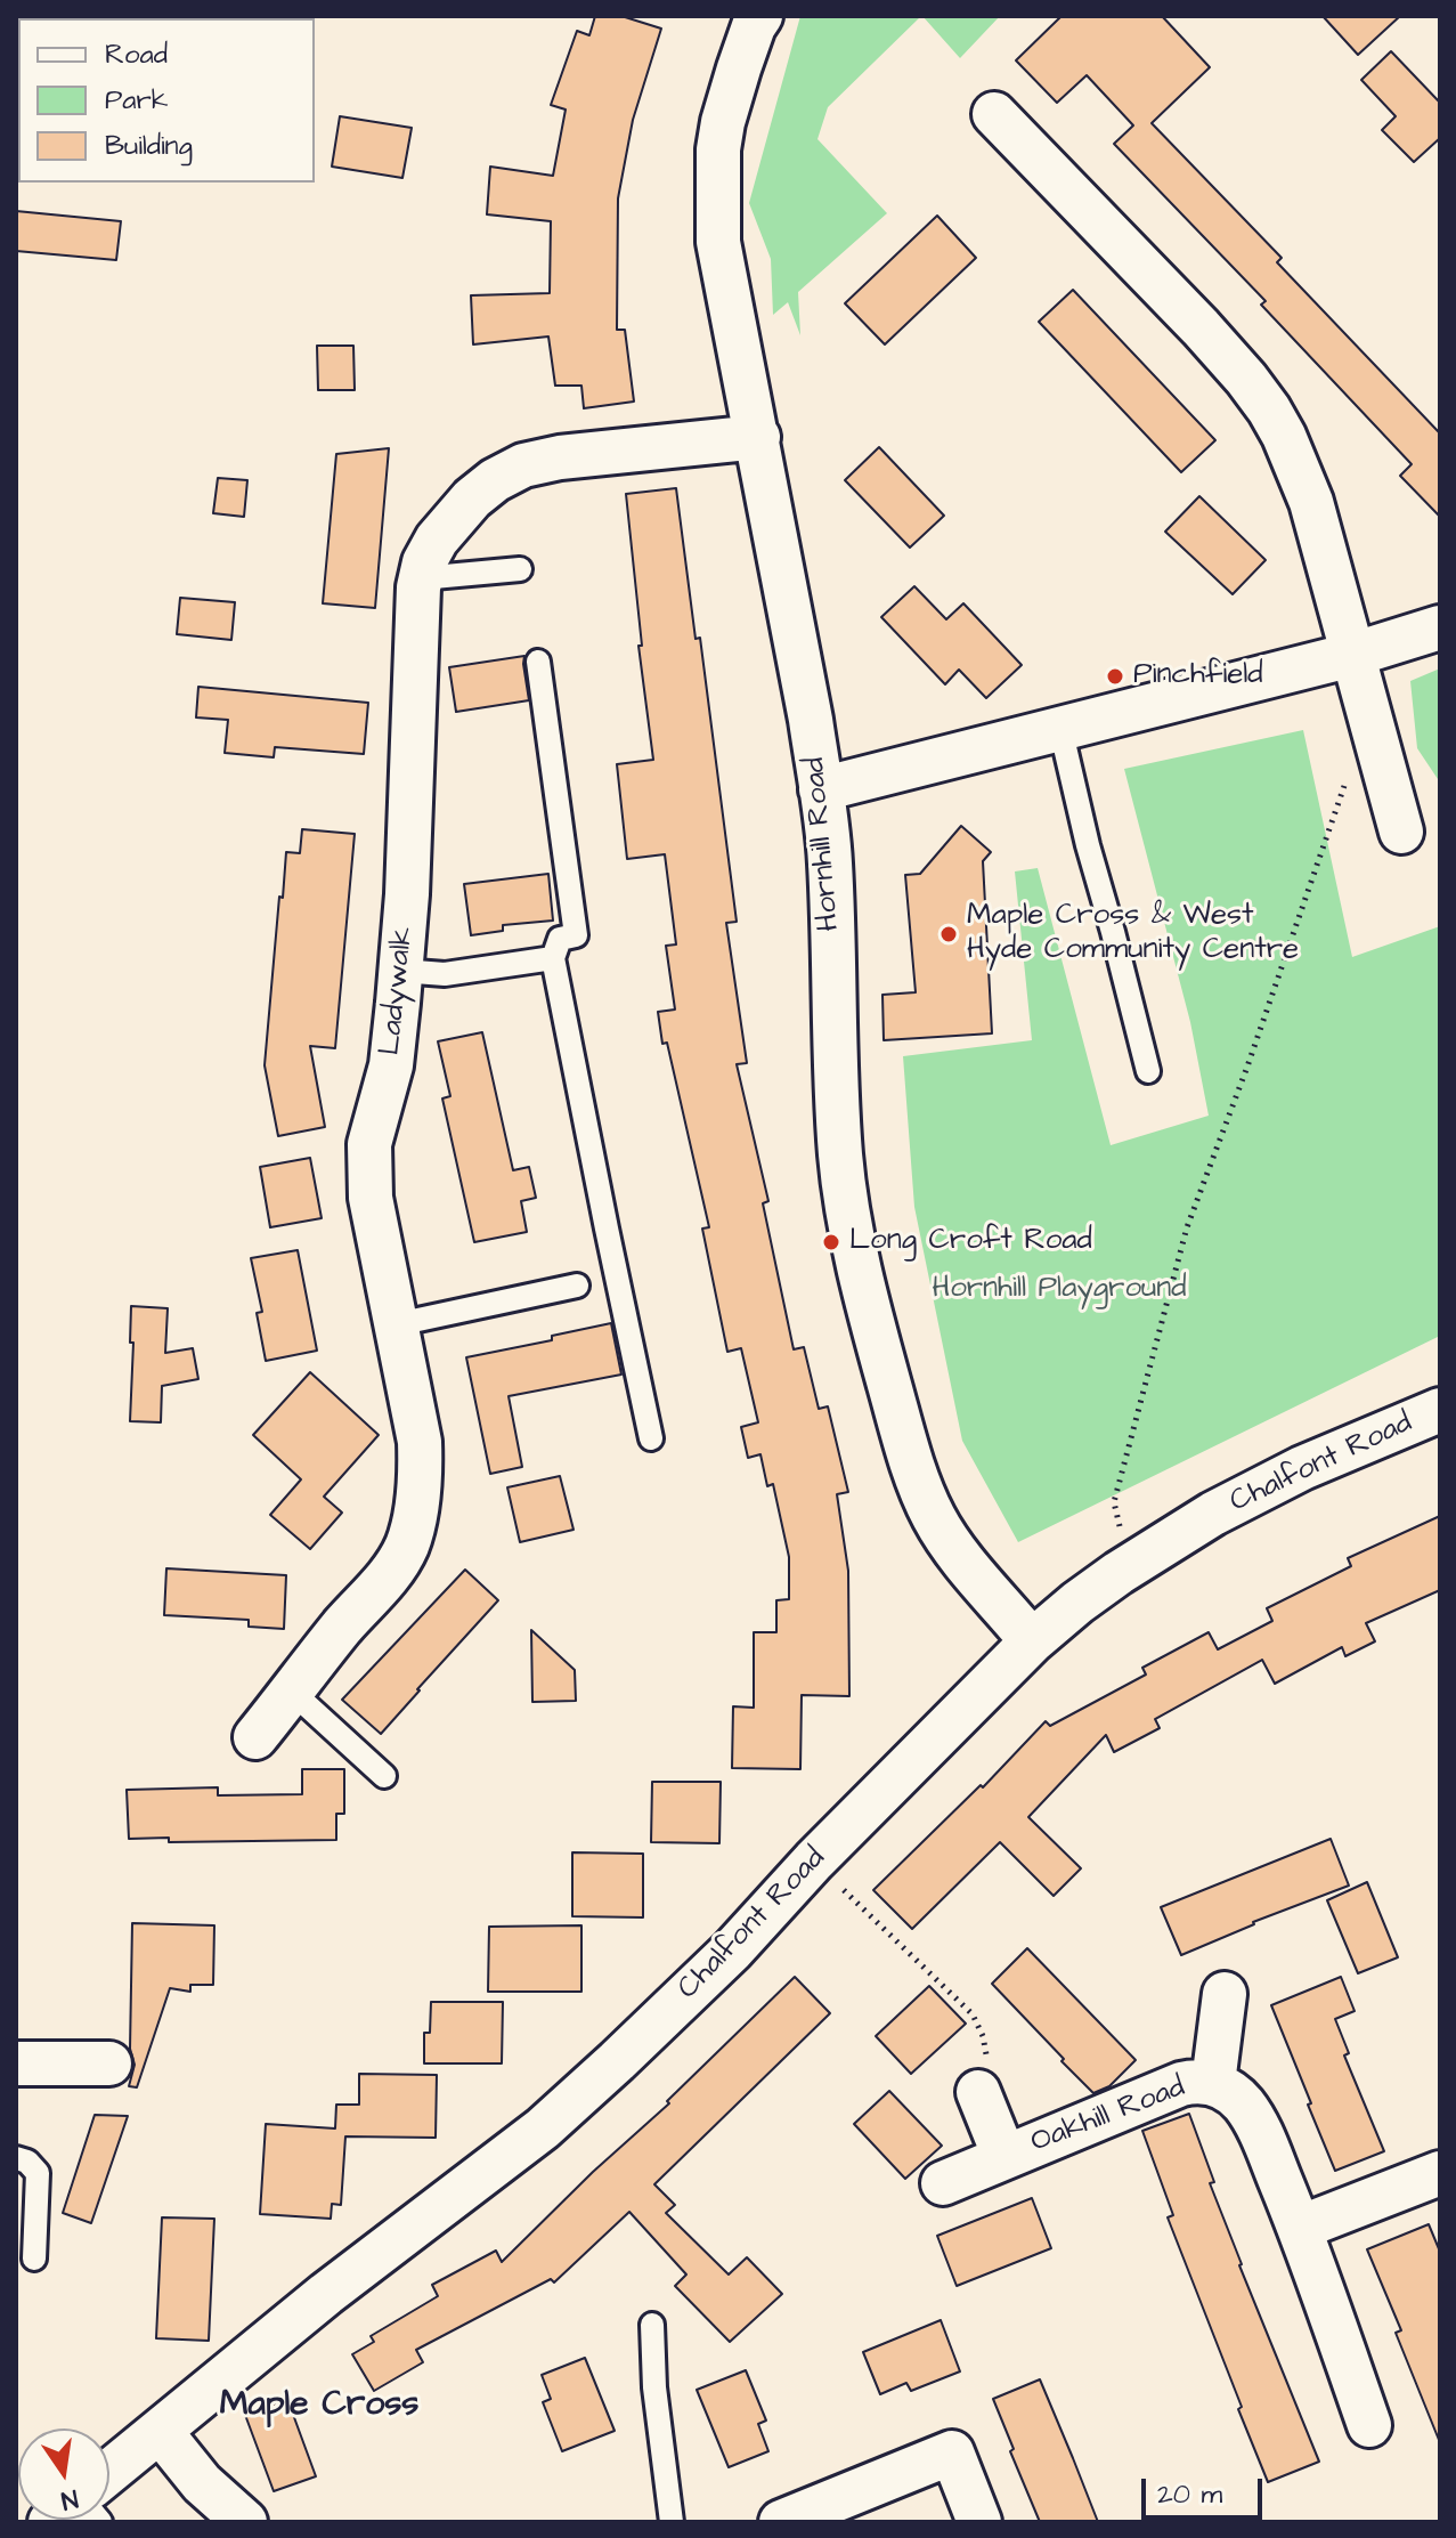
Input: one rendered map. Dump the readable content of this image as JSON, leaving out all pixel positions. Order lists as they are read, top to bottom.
{
  "streets": {
    "street": [
      "Hornhill Road",
      "Ladywalk",
      "Chalfont Road",
      "Oakhill Road"
    ]
  },
  "crossings": [
    ["Hornhill Road", "Ladywalk"],
    ["Hornhill Road", "Chalfont Road"]
  ],
  "districts": ["Maple Cross"],
  "parks": ["Hornhill Playground"],
  "places": ["Pinchfield", "Maple Cross & West Hyde Community Centre", "Long Croft Road"],
  "legend": ["Road", "Park", "Building"],
  "scale_bar": "20 m",
  "north": "bottom"
}
